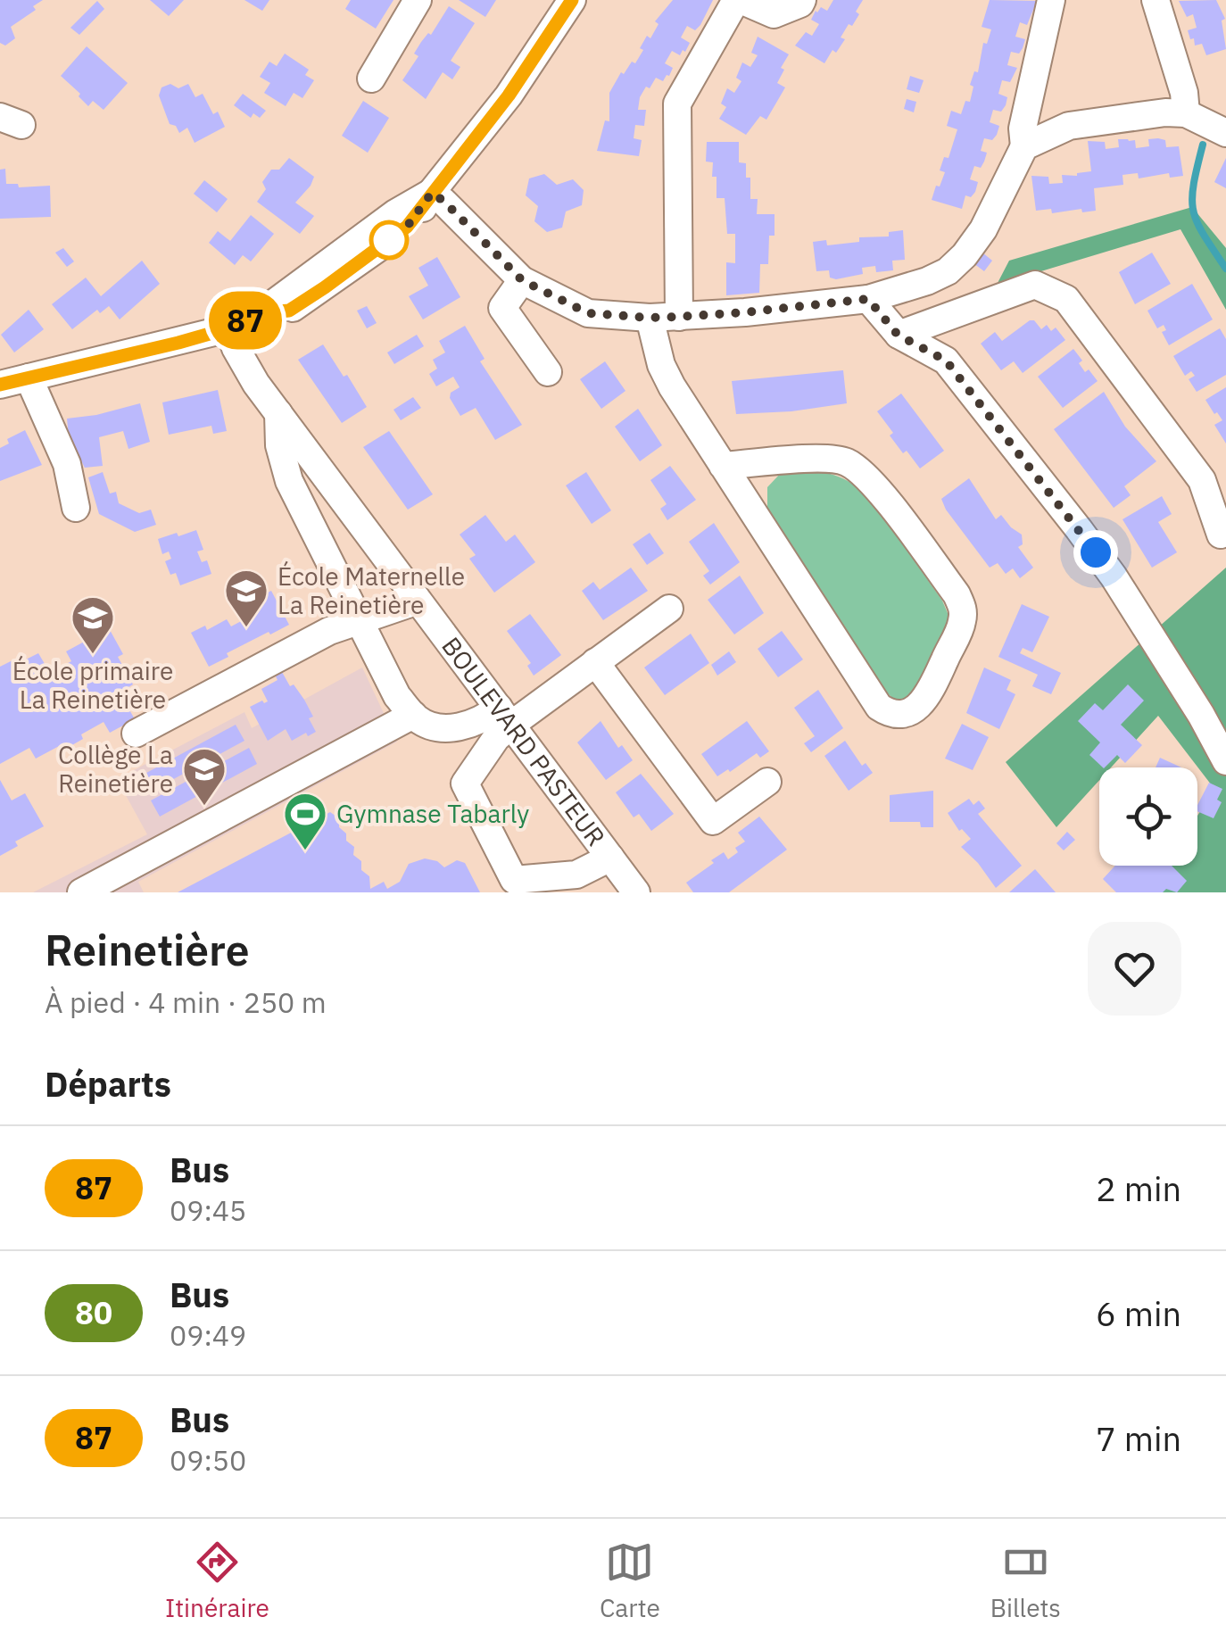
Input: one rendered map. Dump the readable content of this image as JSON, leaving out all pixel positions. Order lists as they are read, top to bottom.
{
  "streets": {
    "street": ["BOULEVARD PASTEUR"]
  },
  "places": {
    "school or university": ["École Maternelle La Reinetière", "École primaire La Reinetière", "Collège La Reinetière"],
    "sports": ["Gymnase Tabarly"]
  },
  "lines": ["bus line 87"],
  "page": {
    "on_map": "87",
    "heading": [
      ["Reinetière", "À pied · 4 min · 250 m"],
      "Départs"
    ],
    "list": [
      {
        "mark": "87",
        "name": "Bus",
        "note": "09:45",
        "value": "2 min"
      },
      {
        "mark": "80",
        "name": "Bus",
        "note": "09:49",
        "value": "6 min"
      },
      {
        "mark": "87",
        "name": "Bus",
        "note": "09:50",
        "value": "7 min"
      }
    ],
    "tabs": ["Itinéraire", "Carte", "Billets"]
  }
}
